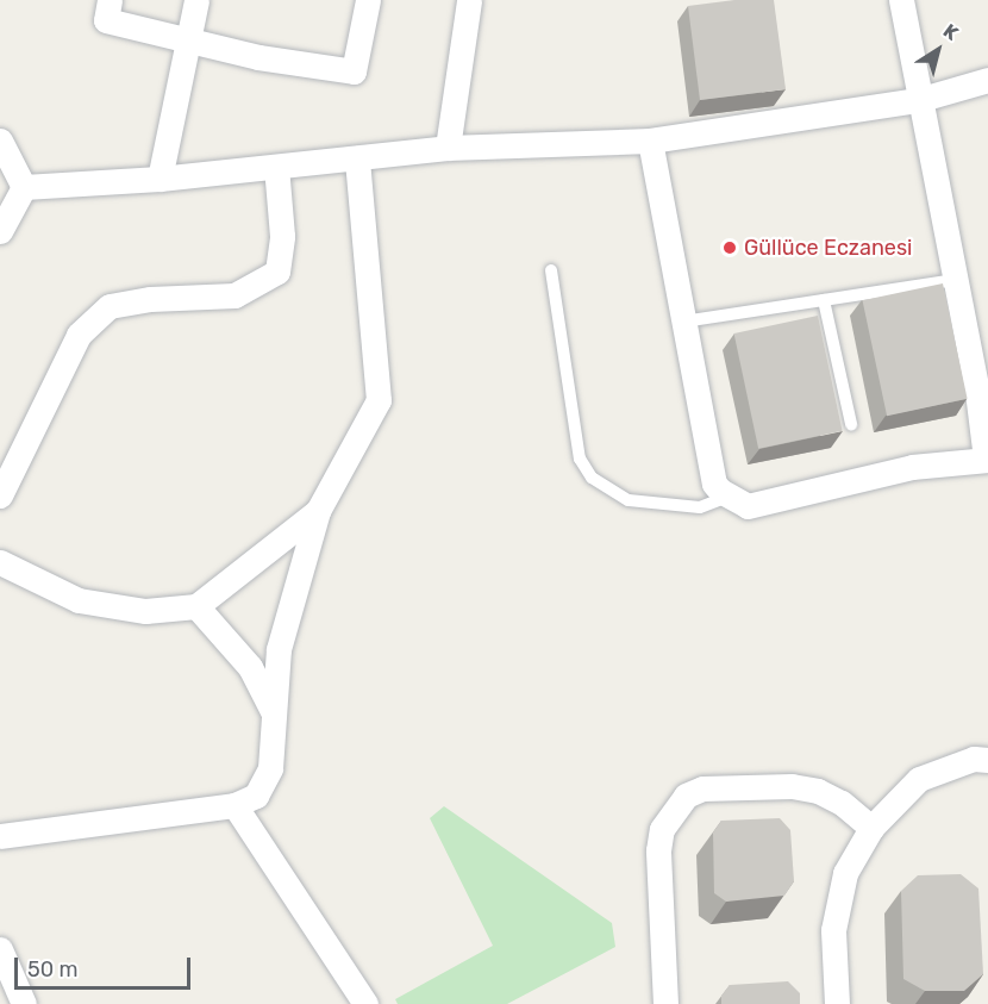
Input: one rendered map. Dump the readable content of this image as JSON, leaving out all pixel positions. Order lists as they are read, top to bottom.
{
  "places": ["Güllüce Eczanesi"],
  "scale_bar": "50 m",
  "north": "top right"
}
